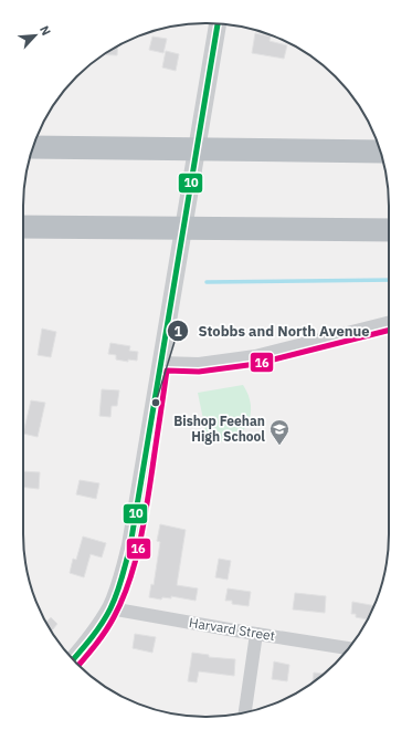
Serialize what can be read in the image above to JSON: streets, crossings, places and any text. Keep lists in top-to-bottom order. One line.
{"streets":{"street":["Harvard Street"]},"places":{"other":["Stobbs and North Avenue"],"school or university":["Bishop Feehan High School"]},"lines":["transit line 10","transit line 16"],"north":"top right"}
